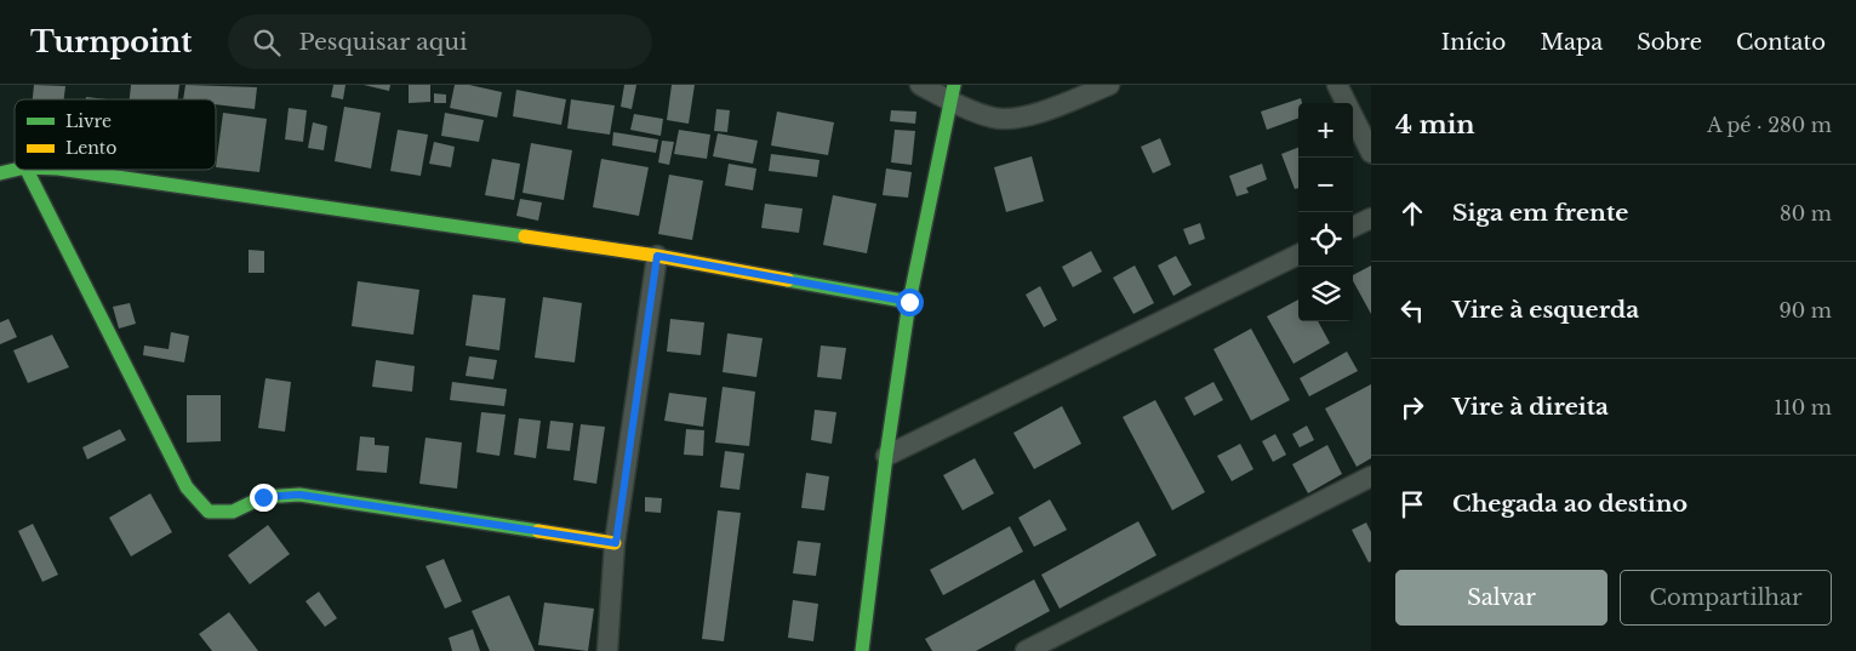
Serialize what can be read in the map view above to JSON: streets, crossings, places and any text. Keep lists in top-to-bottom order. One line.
{"legend":["Livre","Lento"],"page":{"header":"Turnpoint","search":"Pesquisar aqui","nav":["Início","Mapa","Sobre","Contato"],"heading":["4 min","A pé · 280 m"],"map_buttons":["+","−"],"list":[["Siga em frente","80 m"],["Vire à esquerda","90 m"],["Vire à direita","110 m"],"Chegada ao destino"],"buttons":["Salvar","Compartilhar"]}}
